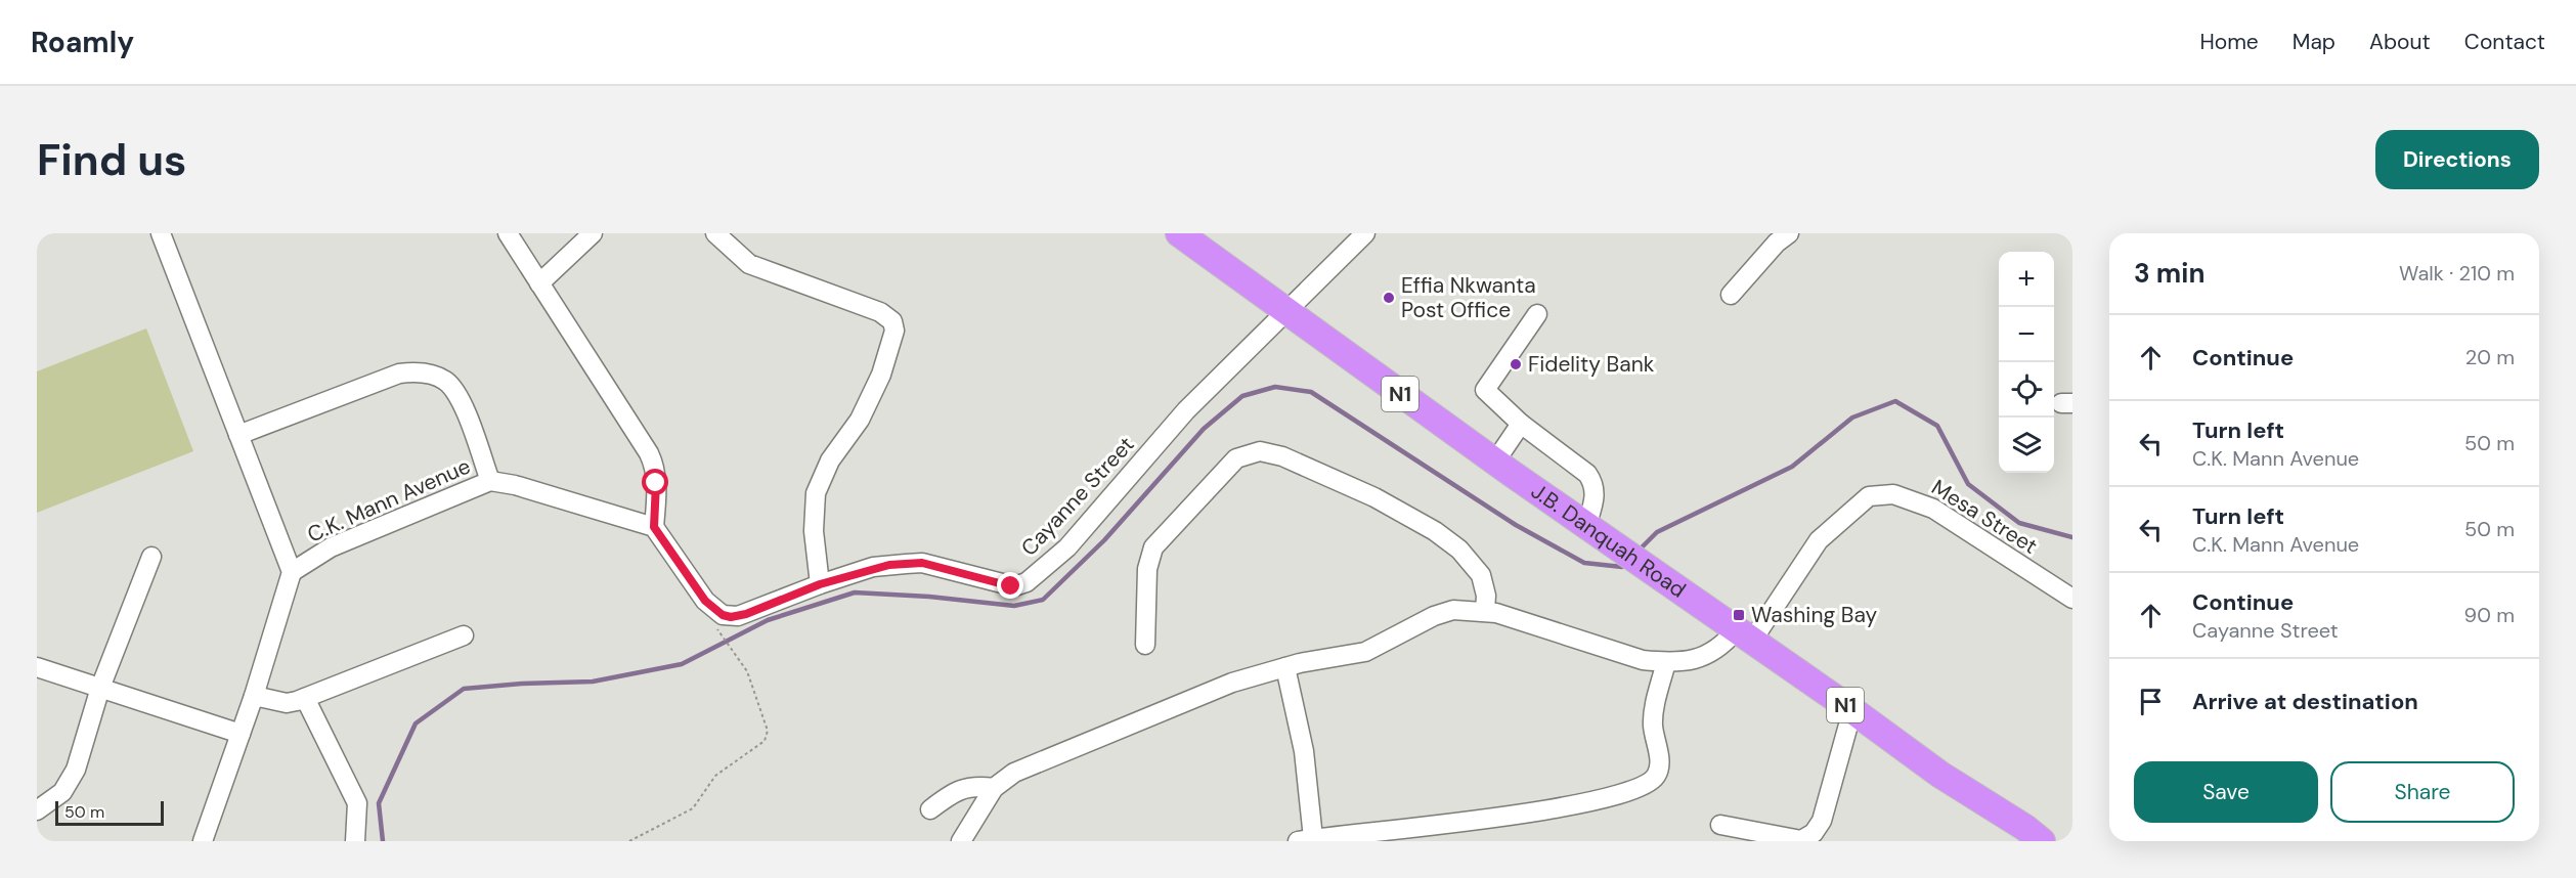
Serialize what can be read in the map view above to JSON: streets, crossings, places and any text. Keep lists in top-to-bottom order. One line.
{"streets":{"highway":["N1","J.B. Danquah Road"],"street":["Cayanne Street","C.K. Mann Avenue","Mesa Street"]},"crossings":[["Cayanne Street","J.B. Danquah Road"],["Mesa Street","J.B. Danquah Road"]],"places":{"other":["Effia Nkwanta Post Office","Fidelity Bank"],"transit":["Washing Bay"]},"scale_bar":"50 m","page":{"header":"Roamly","nav":["Home","Map","About","Contact"],"buttons":["Directions",["Save","Share"]],"title":"Find us","heading":["3 min","Walk · 210 m"],"map_buttons":["+","−"],"list":[["Continue","20 m"],["Turn left","C.K. Mann Avenue","50 m"],["Turn left","C.K. Mann Avenue","50 m"],["Continue","Cayanne Street","90 m"],"Arrive at destination"],"scale":"50 m"}}
